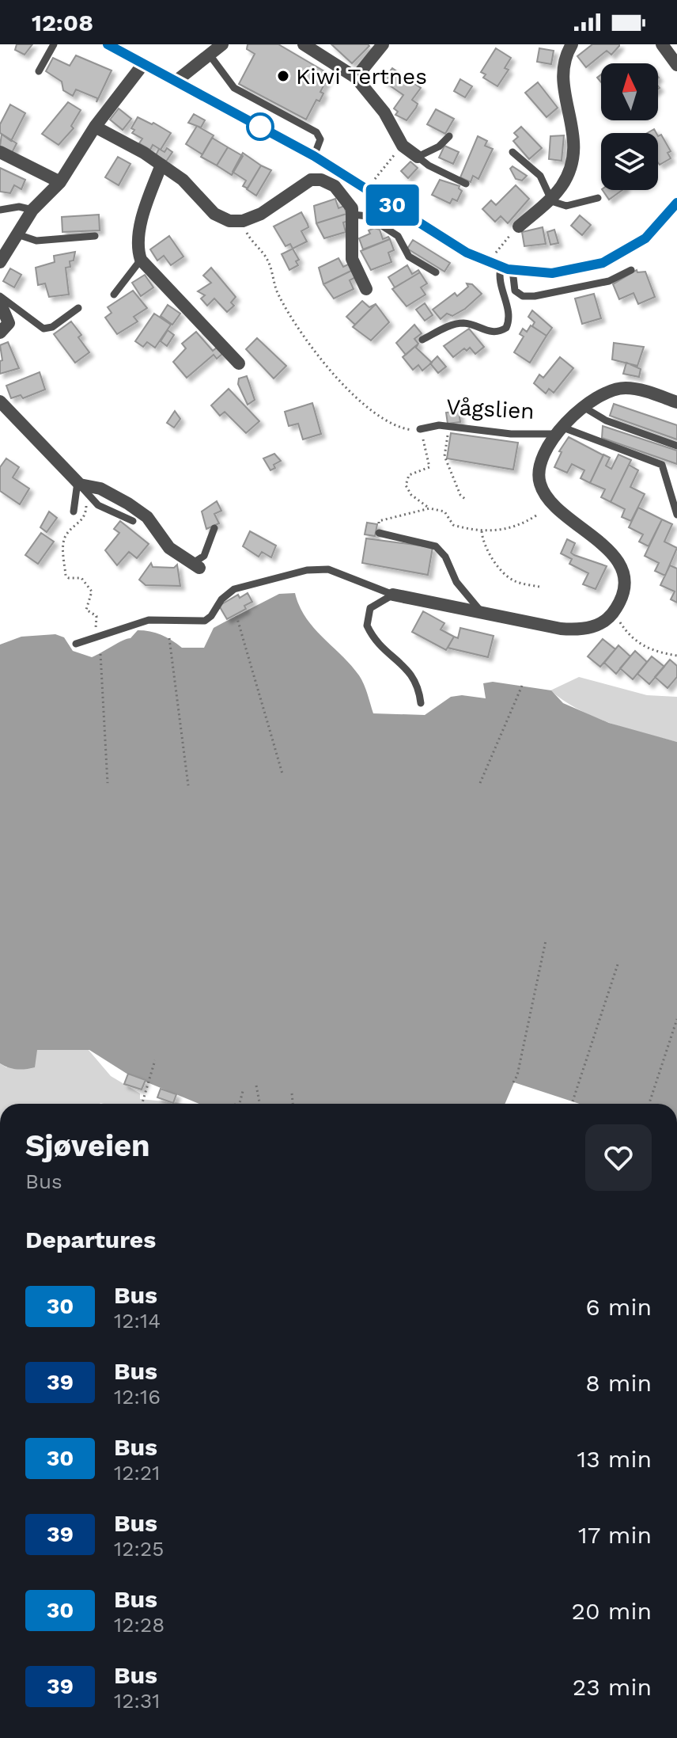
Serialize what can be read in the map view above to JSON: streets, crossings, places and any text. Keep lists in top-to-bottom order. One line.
{"streets":{"street":["Vågslien"]},"places":["Kiwi Tertnes"],"lines":["bus line 30"],"north":"top","page":{"status":"12:08","on_map":"30","heading":[["Sjøveien","Bus"],"Departures"],"list":[{"mark":"30","name":"Bus","note":"12:14","value":"6 min"},{"mark":"39","name":"Bus","note":"12:16","value":"8 min"},{"mark":"30","name":"Bus","note":"12:21","value":"13 min"},{"mark":"39","name":"Bus","note":"12:25","value":"17 min"},{"mark":"30","name":"Bus","note":"12:28","value":"20 min"},{"mark":"39","name":"Bus","note":"12:31","value":"23 min"}]}}
